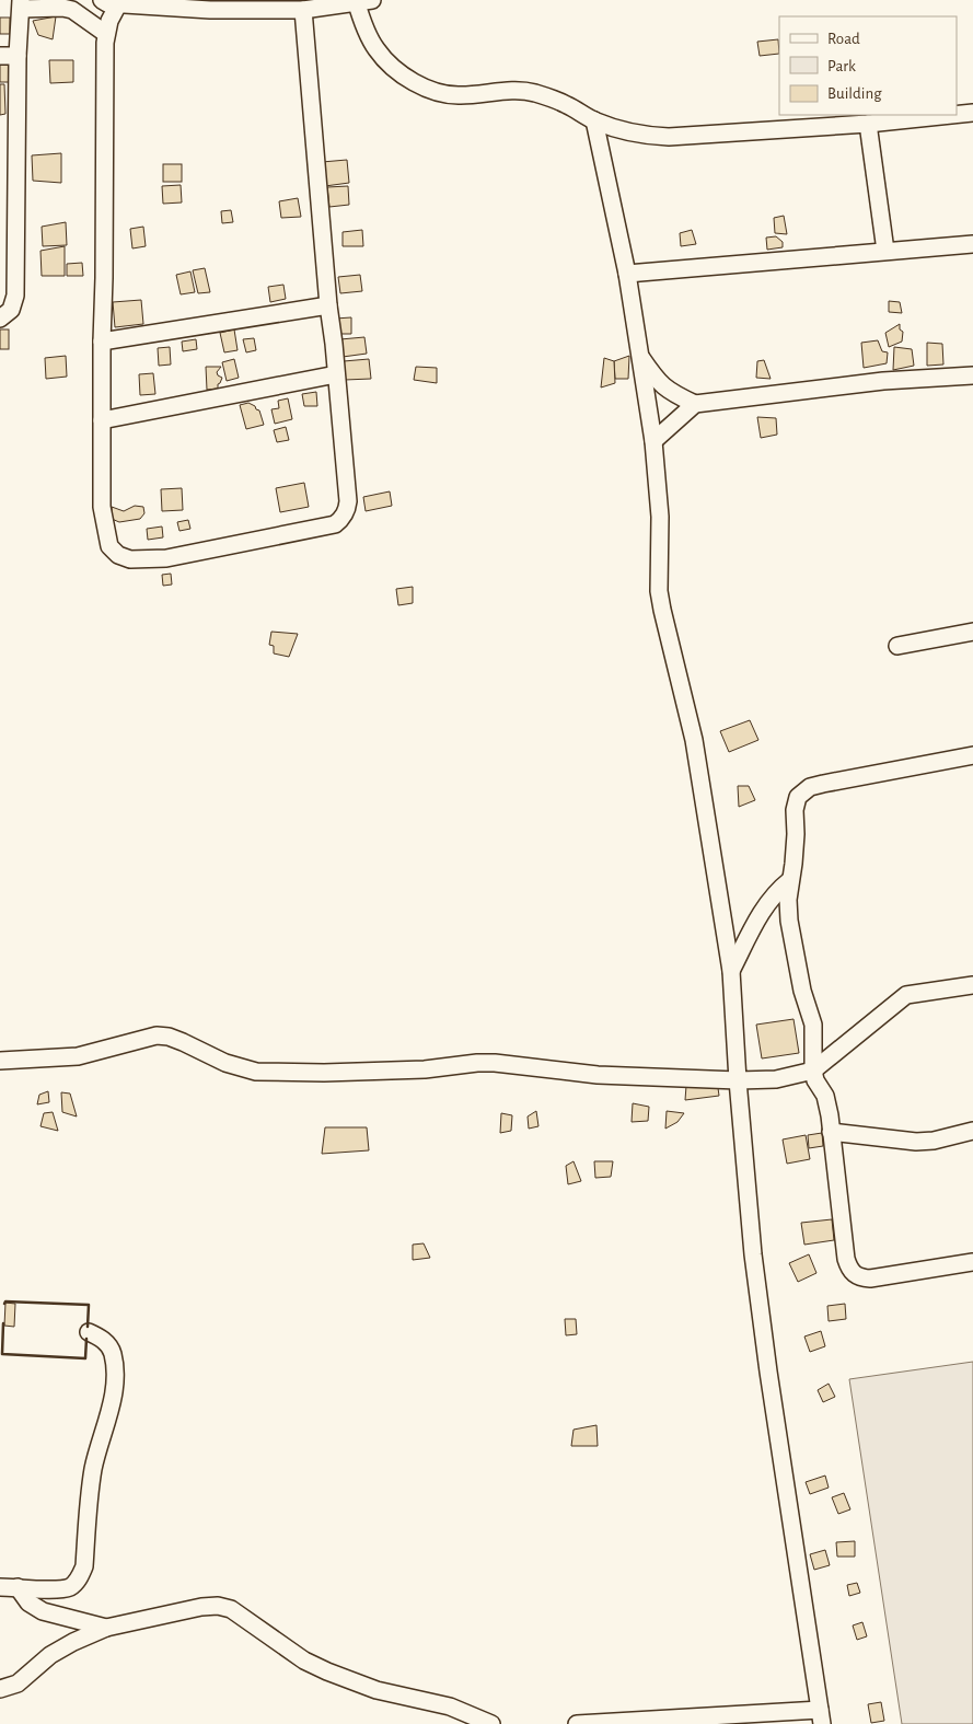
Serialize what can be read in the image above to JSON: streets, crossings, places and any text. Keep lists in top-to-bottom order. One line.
{"legend":["Road","Park","Building"]}
